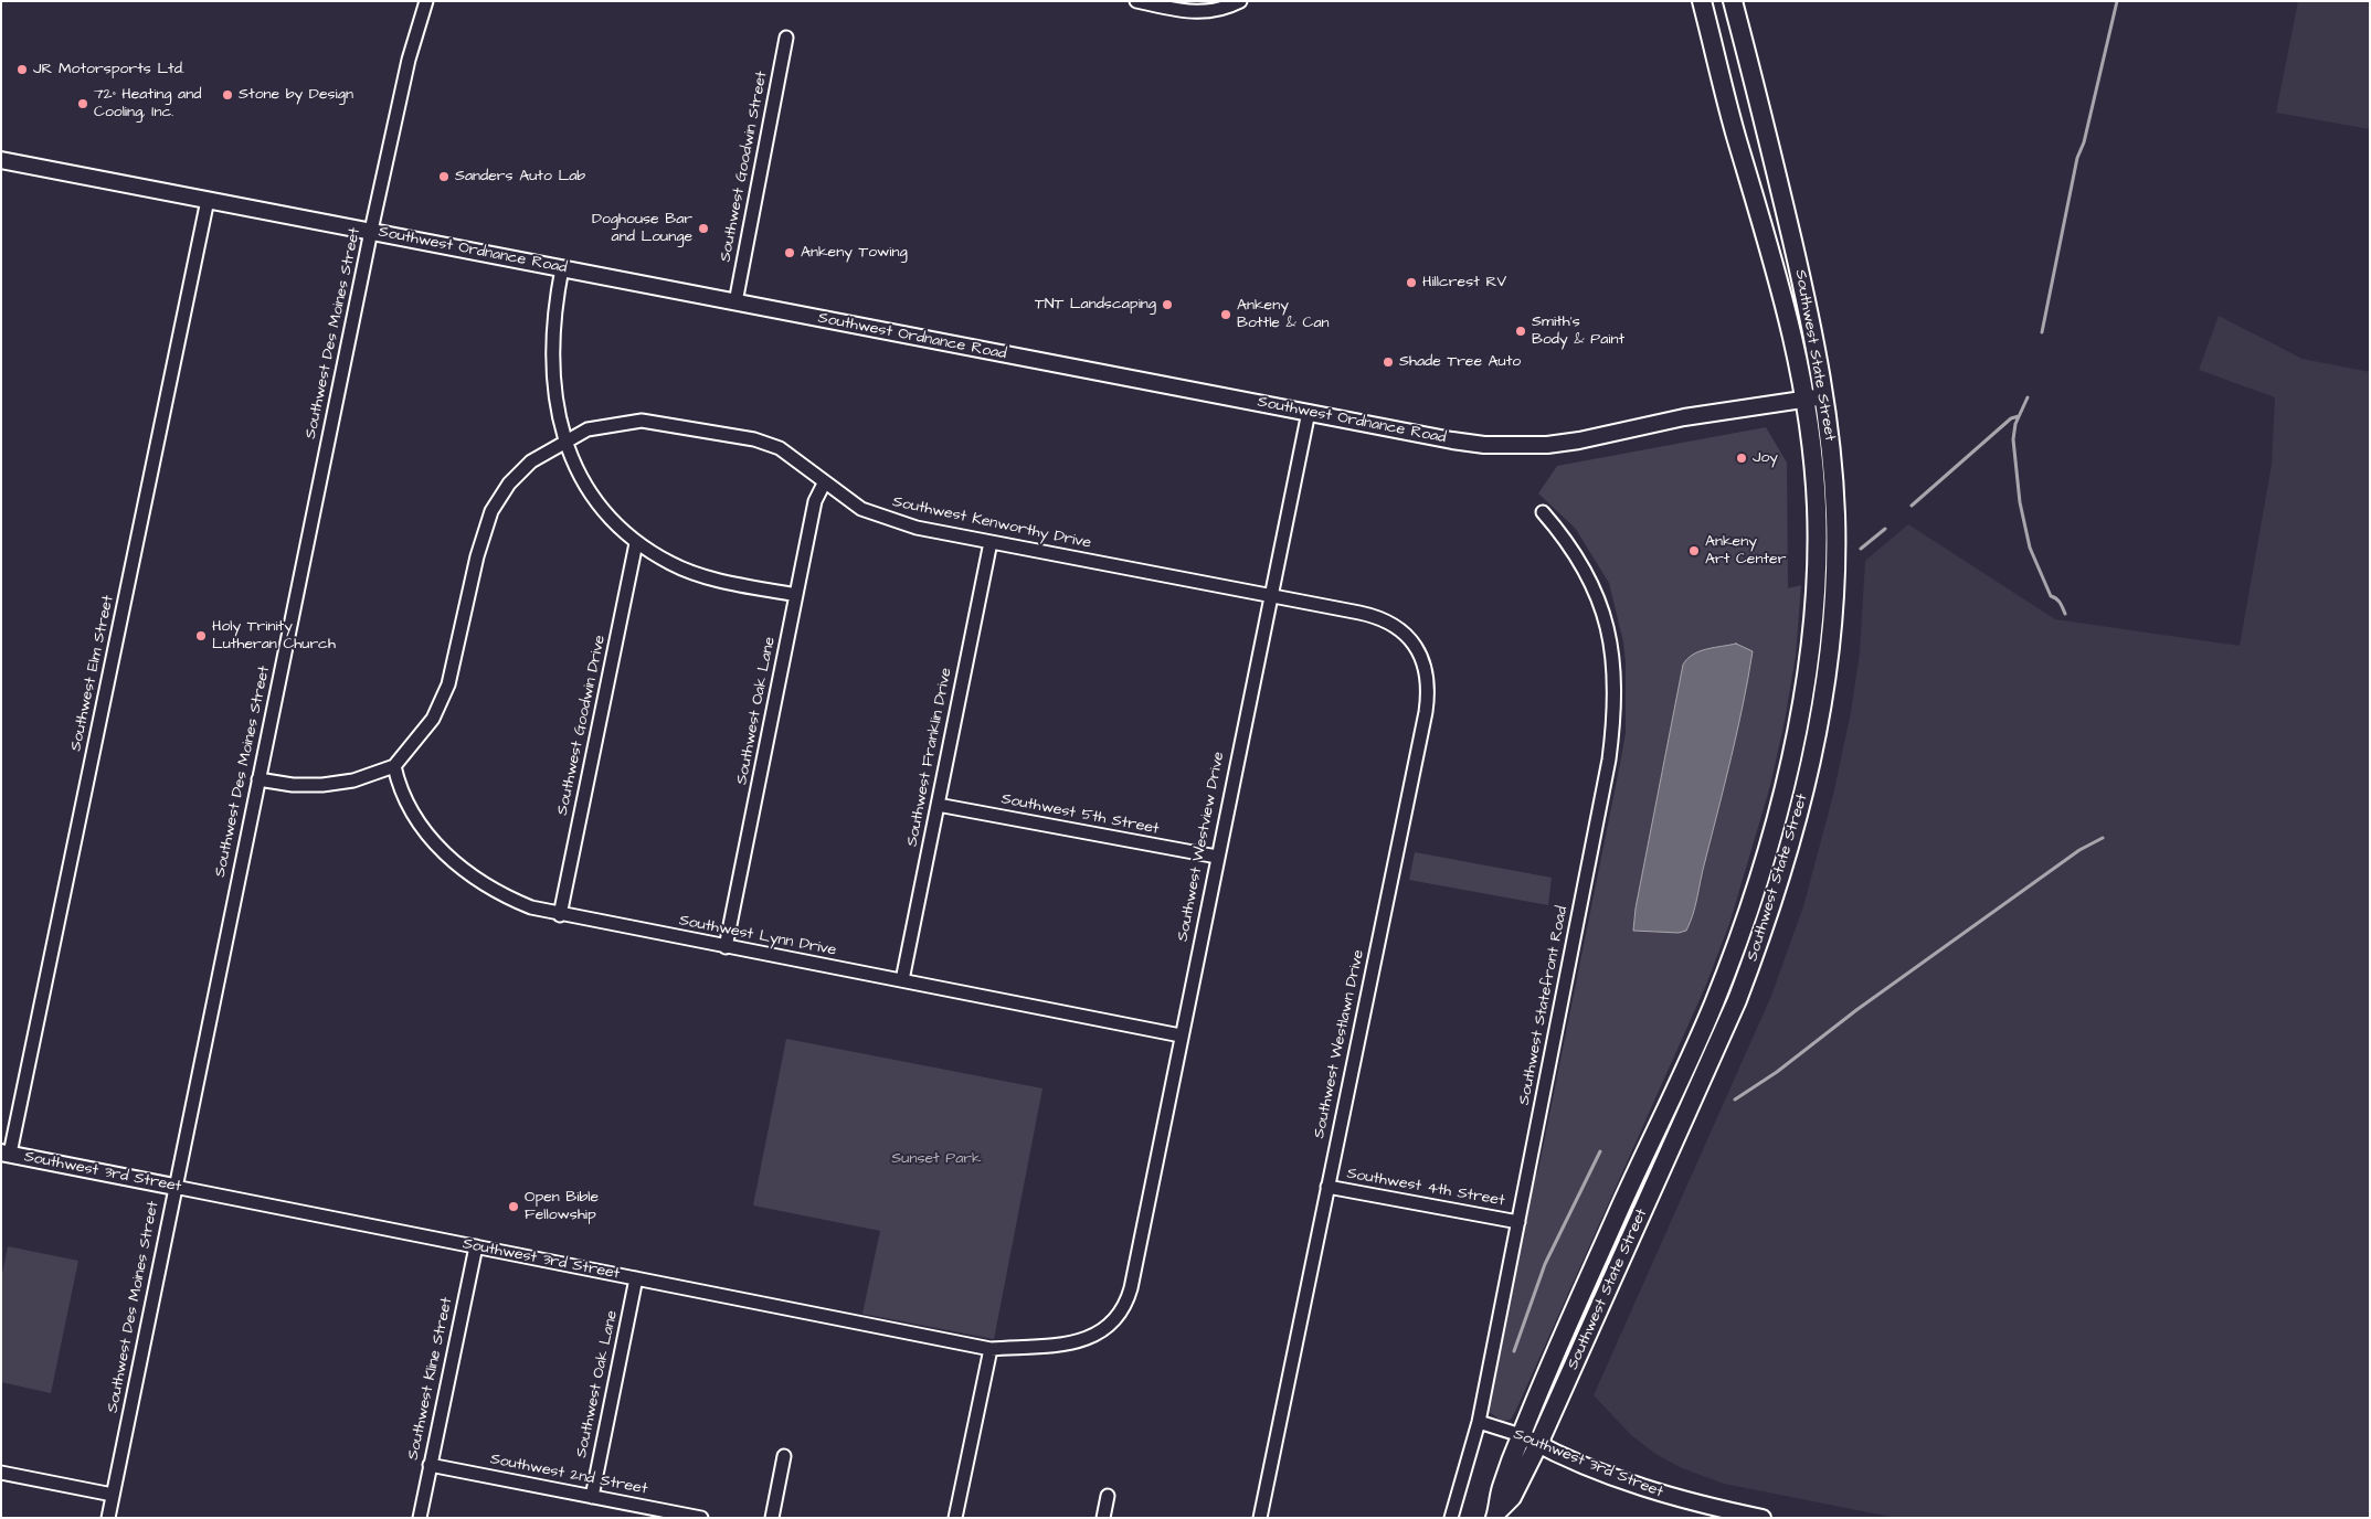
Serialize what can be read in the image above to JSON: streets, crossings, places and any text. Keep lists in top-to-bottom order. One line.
{"streets":{"main road":["Southwest State Street"],"street":["Southwest Goodwin Street","Southwest Ordnance Road","Southwest Des Moines Street","Southwest Kenworthy Drive","Southwest Elm Street","Southwest Oak Lane","Southwest Goodwin Drive","Southwest Franklin Drive","Southwest 5th Street","Southwest Westview Drive","Southwest Lynn Drive","Southwest Statefront Road","Southwest Westlawn Drive","Southwest 3rd Street","Southwest 4th Street","Southwest Kline Street","Southwest 2nd Street"]},"crossings":[["Southwest Goodwin Street","Southwest Ordnance Road"],["Southwest Ordnance Road","Southwest Des Moines Street"],["Southwest Ordnance Road","Southwest State Street"],["Southwest Ordnance Road","Southwest Elm Street"],["Southwest Ordnance Road","Southwest Westview Drive"],["Southwest Des Moines Street","Southwest 3rd Street"],["Southwest State Street","Southwest 3rd Street"],["Southwest Kenworthy Drive","Southwest Oak Lane"],["Southwest Kenworthy Drive","Southwest Franklin Drive"],["Southwest Kenworthy Drive","Southwest Westview Drive"],["Southwest Kenworthy Drive","Southwest Lynn Drive"],["Southwest Kenworthy Drive","Southwest Westlawn Drive"],["Southwest Elm Street","Southwest 3rd Street"],["Southwest Oak Lane","Southwest Lynn Drive"],["Southwest Oak Lane","Southwest 3rd Street"],["Southwest Oak Lane","Southwest 2nd Street"],["Southwest Goodwin Drive","Southwest Lynn Drive"],["Southwest Franklin Drive","Southwest 5th Street"],["Southwest Franklin Drive","Southwest Lynn Drive"],["Southwest 5th Street","Southwest Westview Drive"],["Southwest Westview Drive","Southwest Lynn Drive"],["Southwest Westview Drive","Southwest 3rd Street"],["Southwest Statefront Road","Southwest 3rd Street"],["Southwest Statefront Road","Southwest 4th Street"],["Southwest Westlawn Drive","Southwest 4th Street"],["Southwest 3rd Street","Southwest Kline Street"],["Southwest Kline Street","Southwest 2nd Street"]],"parks":["Sunset Park"],"places":["JR Motorsports Ltd.","Stone by Design","72° Heating and Cooling, Inc.","Sanders Auto Lab","Doghouse Bar and Lounge","Ankeny Towing","Hillcrest RV","TNT Landscaping","Ankeny Bottle & Can","Smith's Body & Paint","Shade Tree Auto","Joy","Ankeny Art Center","Holy Trinity Lutheran Church","Open Bible Fellowship"]}
